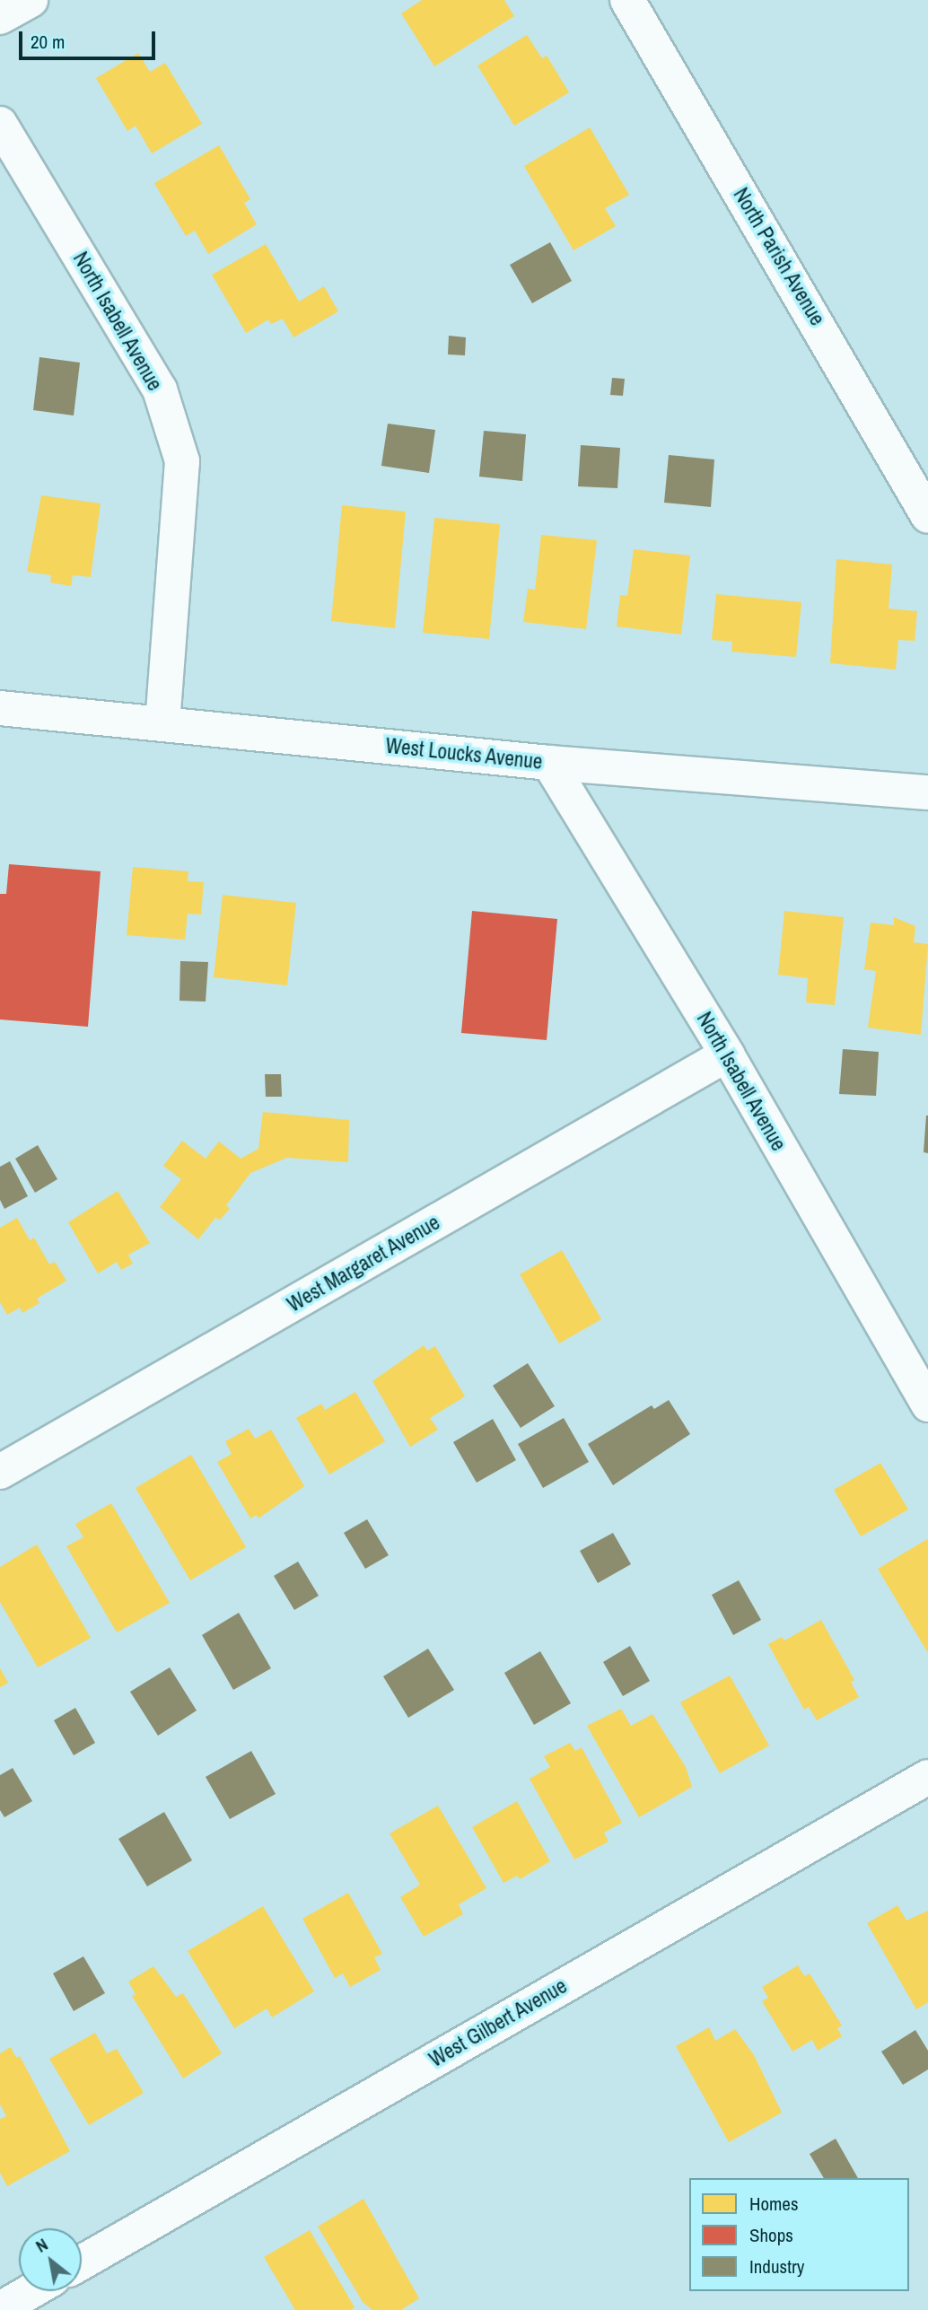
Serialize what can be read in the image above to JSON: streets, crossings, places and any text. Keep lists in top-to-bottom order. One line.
{"streets":{"street":["North Parish Avenue","North Isabell Avenue","West Loucks Avenue","West Margaret Avenue","West Gilbert Avenue"]},"crossings":[["North Isabell Avenue","West Loucks Avenue"],["North Isabell Avenue","West Margaret Avenue"]],"legend":["Homes","Shops","Industry"],"scale_bar":"20 m","north":"top left"}
